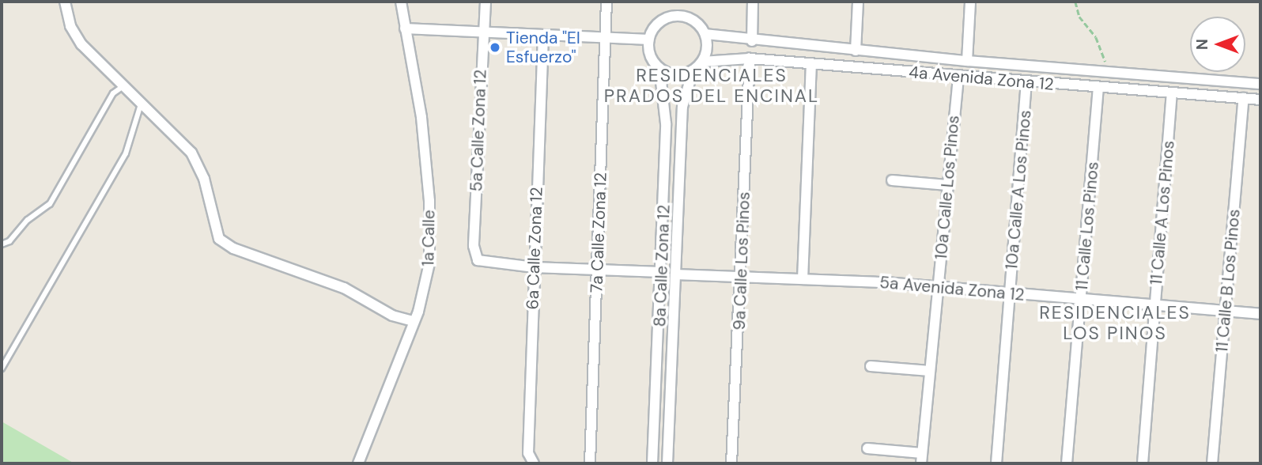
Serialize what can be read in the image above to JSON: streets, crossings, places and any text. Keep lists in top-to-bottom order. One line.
{"streets":{"street":["4a Avenida Zona 12","5a Calle Zona 12","10a Calle Los Pinos","10a Calle A Los Pinos","11 Calle A Los Pinos","11 Calle Los Pinos","7a Calle Zona 12","1a Calle","6a Calle Zona 12","9a Calle Los Pinos","8a Calle Zona 12","11 Calle B Los Pinos","5a Avenida Zona 12"]},"crossings":[["4a Avenida Zona 12","10a Calle Los Pinos"],["4a Avenida Zona 12","10a Calle A Los Pinos"],["4a Avenida Zona 12","11 Calle A Los Pinos"],["4a Avenida Zona 12","11 Calle Los Pinos"],["4a Avenida Zona 12","9a Calle Los Pinos"],["4a Avenida Zona 12","8a Calle Zona 12"],["4a Avenida Zona 12","11 Calle B Los Pinos"],["5a Calle Zona 12","6a Calle Zona 12"],["10a Calle Los Pinos","5a Avenida Zona 12"],["10a Calle A Los Pinos","5a Avenida Zona 12"],["11 Calle A Los Pinos","5a Avenida Zona 12"],["11 Calle Los Pinos","5a Avenida Zona 12"],["9a Calle Los Pinos","5a Avenida Zona 12"],["8a Calle Zona 12","5a Avenida Zona 12"],["11 Calle B Los Pinos","5a Avenida Zona 12"]],"districts":["RESIDENCIALES PRADOS DEL ENCINAL","RESIDENCIALES LOS PINOS"],"places":["Tienda \"El Esfuerzo\""],"north":"left"}
